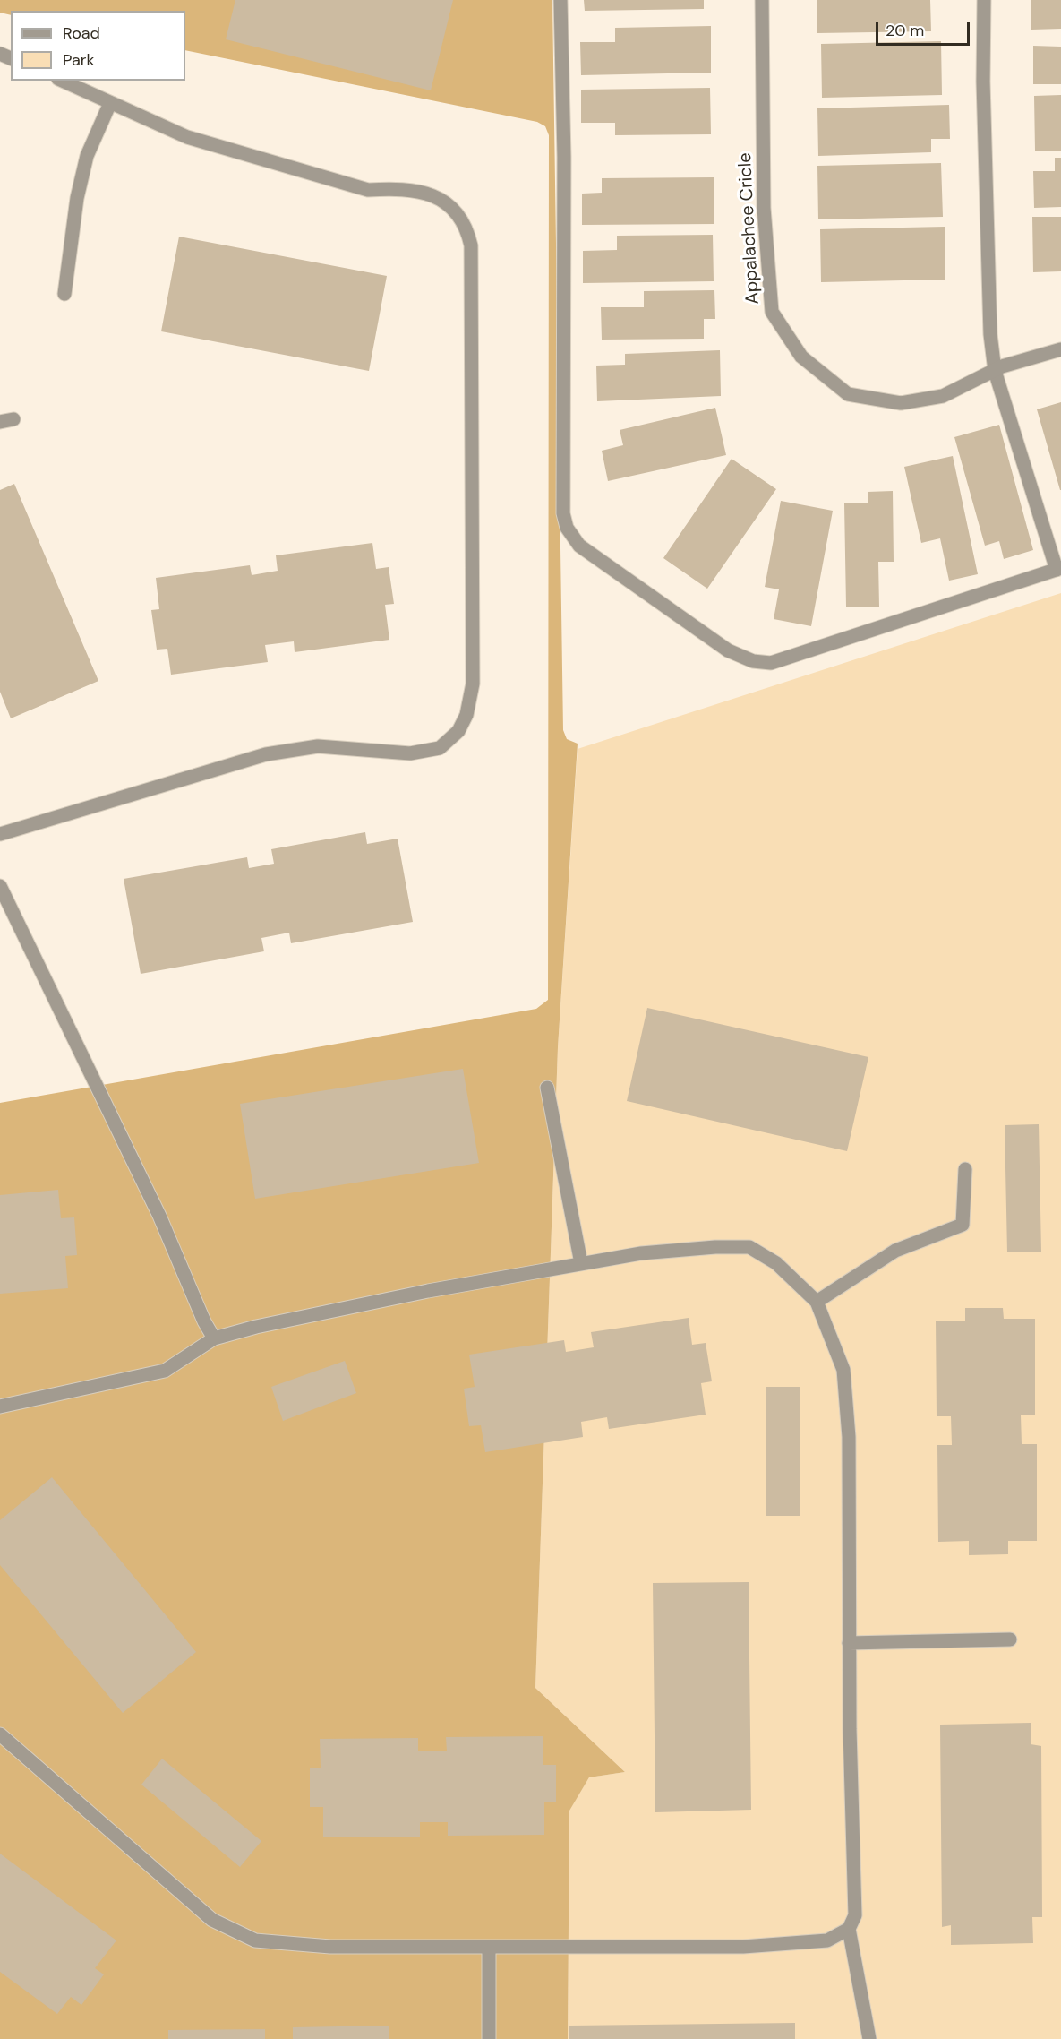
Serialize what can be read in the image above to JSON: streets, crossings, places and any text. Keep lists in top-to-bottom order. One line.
{"streets":{"street":["Appalachee Cricle"]},"legend":["Road","Park"],"scale_bar":"20 m"}
